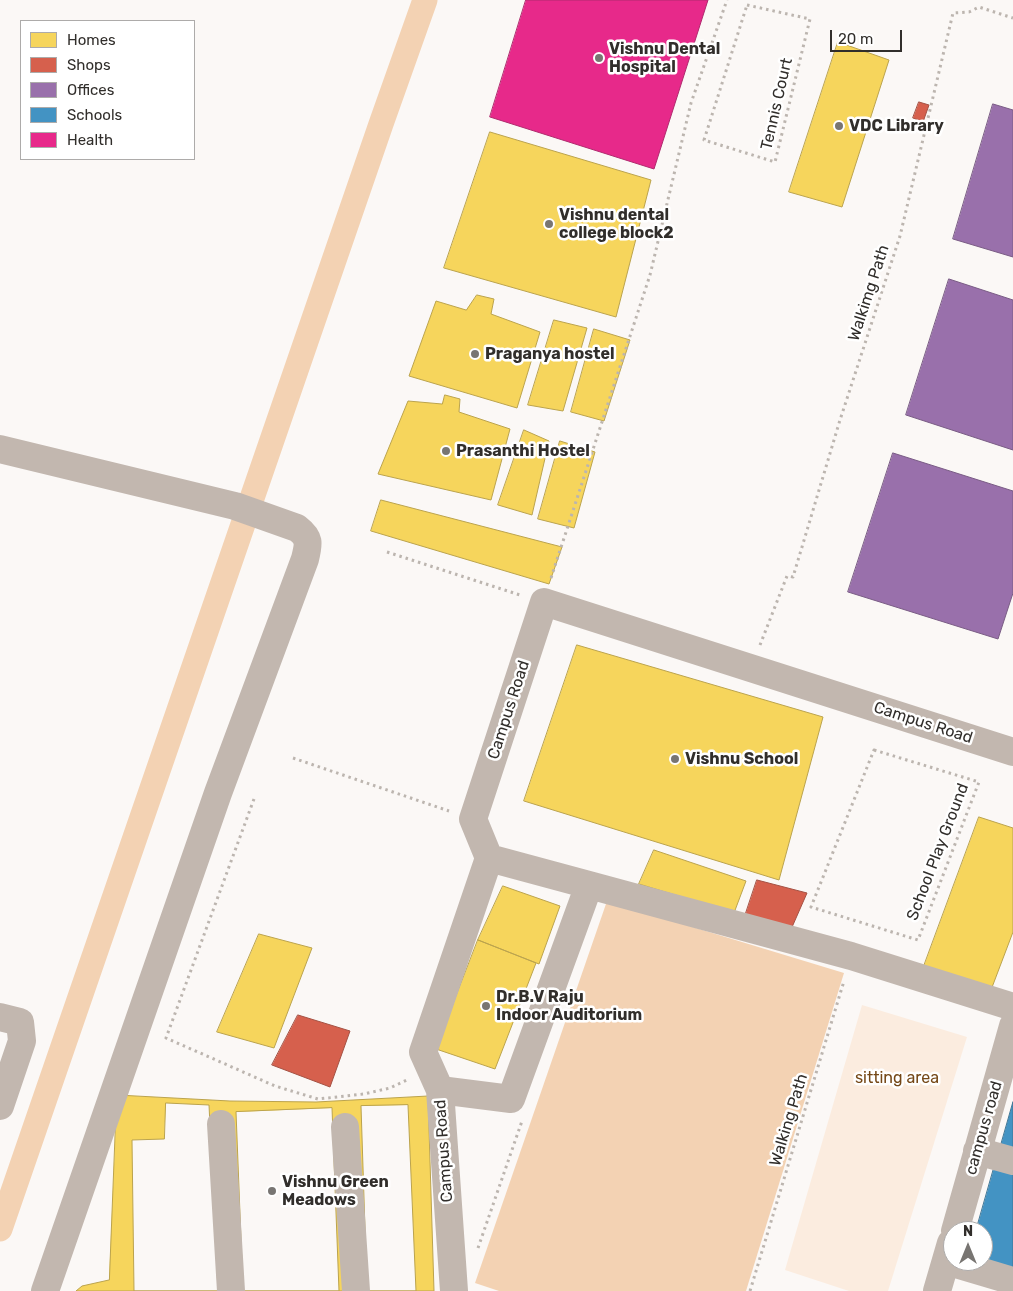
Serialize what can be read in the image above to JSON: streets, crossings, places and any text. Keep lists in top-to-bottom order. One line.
{"streets":{"street":["Campus Road","campus road"],"path":["Tennis Court","Walkimg Path","School Play Ground","Walking Path"]},"parks":["sitting area"],"places":["Vishnu Dental Hospital","VDC Library","Vishnu dental college block2","Praganya hostel","Prasanthi Hostel","Vishnu School","Dr.B.V Raju Indoor Auditorium","Vishnu Green Meadows"],"legend":["Homes","Shops","Offices","Schools","Health"],"scale_bar":"20 m","north":"top"}
